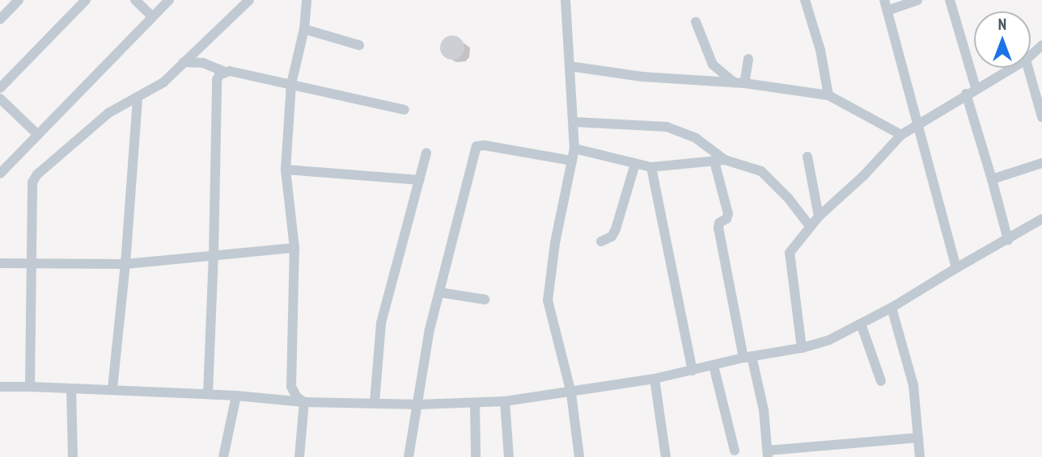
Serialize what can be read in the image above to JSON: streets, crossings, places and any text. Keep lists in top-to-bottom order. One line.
{"north":"top"}
